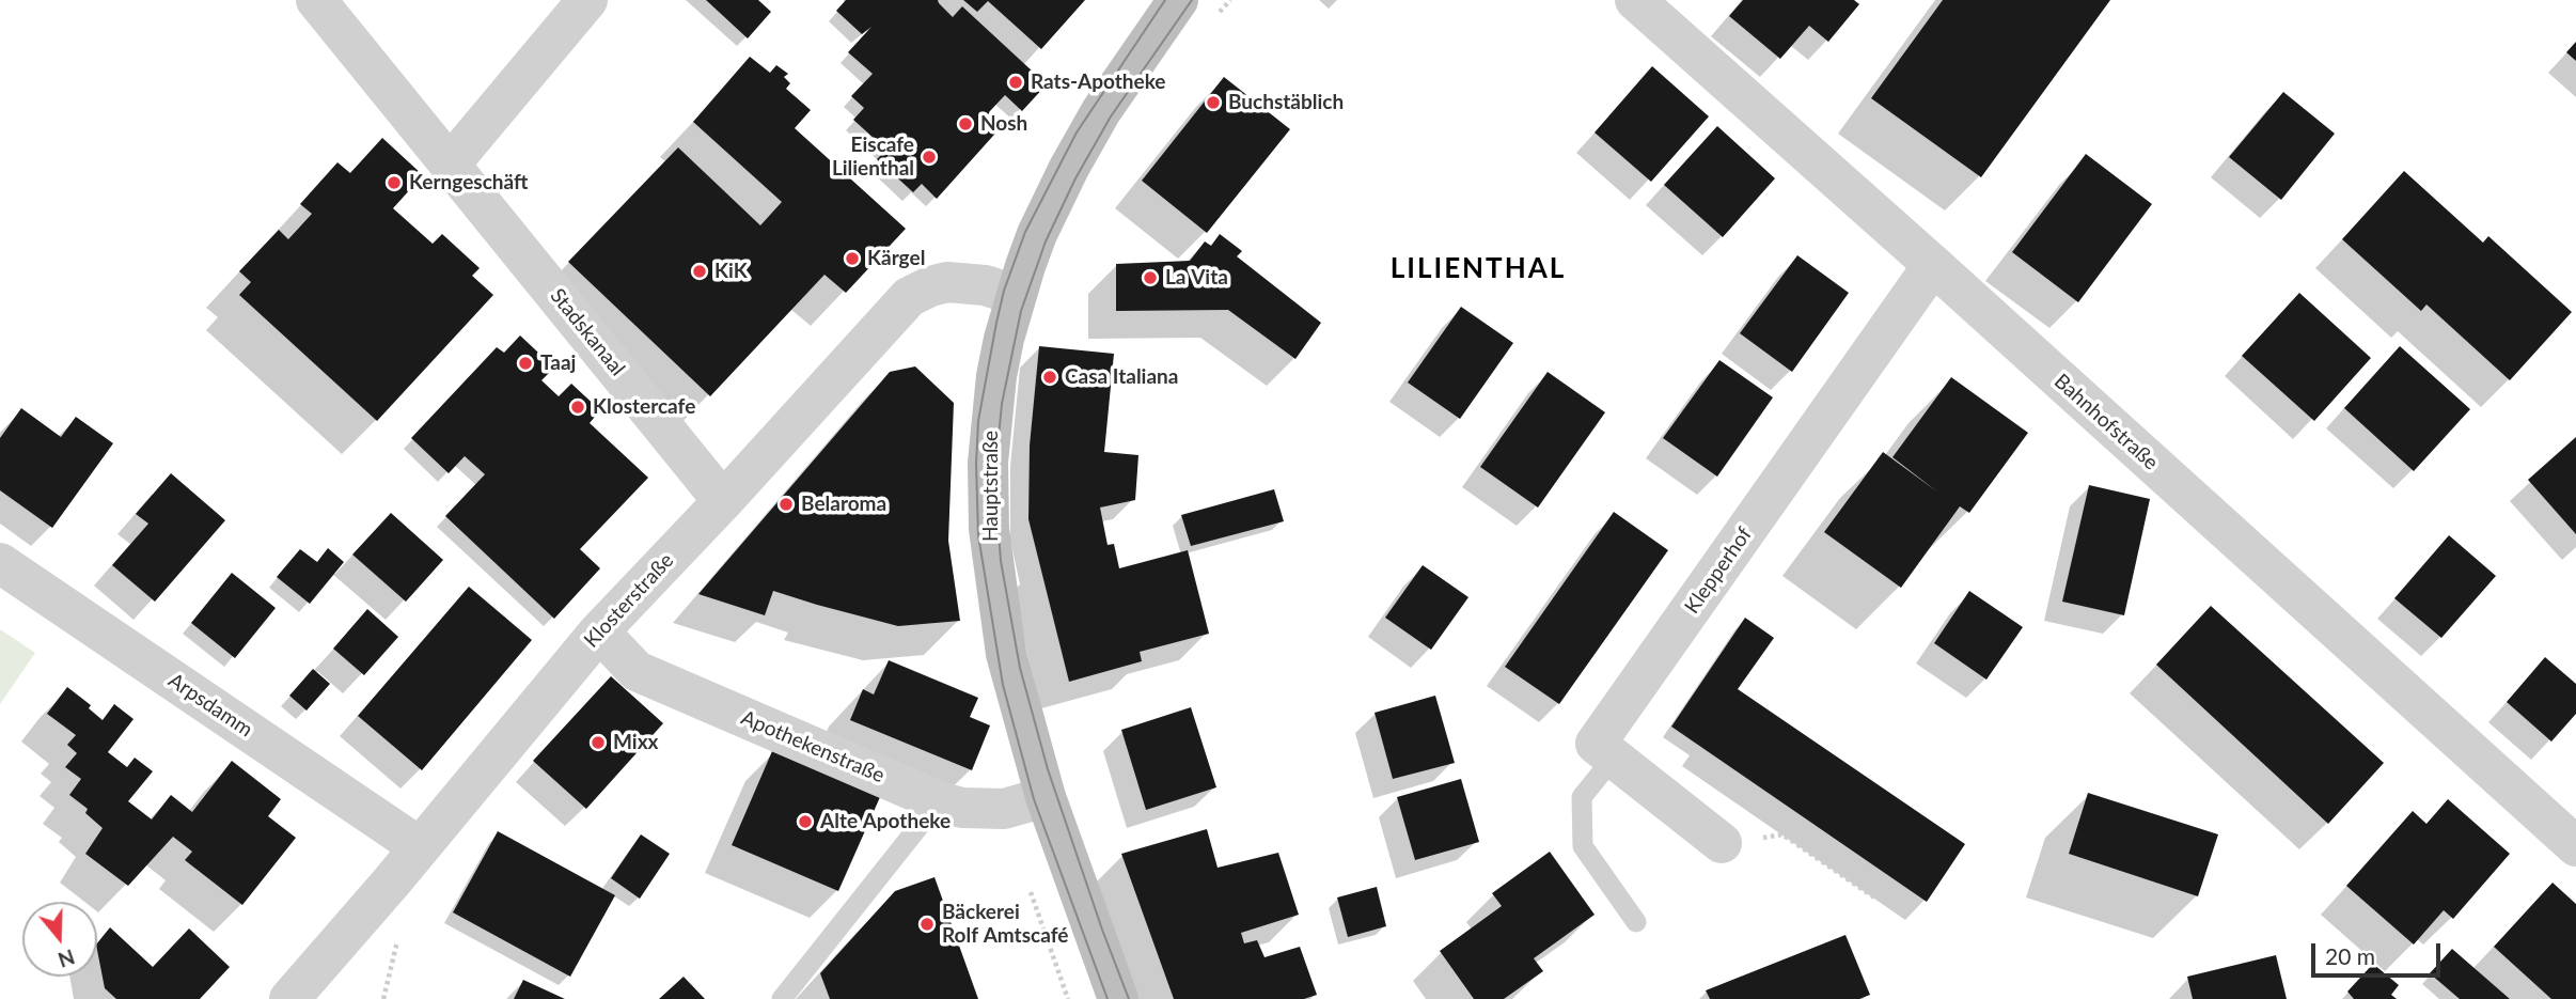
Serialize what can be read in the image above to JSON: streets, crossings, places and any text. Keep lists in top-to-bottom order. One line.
{"streets":{"street":["Stadskanaal","Bahnhofstraße","Hauptstraße","Klepperhof","Klosterstraße","Arpsdamm","Apothekenstraße"]},"crossings":[["Stadskanaal","Klosterstraße"],["Bahnhofstraße","Klepperhof"],["Hauptstraße","Klosterstraße"],["Hauptstraße","Apothekenstraße"],["Klosterstraße","Arpsdamm"],["Klosterstraße","Apothekenstraße"]],"districts":["LILIENTHAL"],"places":["Rats-Apotheke","Buchstäblich","Nosh","Eiscafe Lilienthal","Kerngeschäft","Kärgel","KiK","La Vita","Taaj","Casa Italiana","Klostercafe","Belaroma","Mixx","Alte Apotheke","Bäckerei Rolf Amtscafé"],"scale_bar":"20 m","north":"bottom"}
